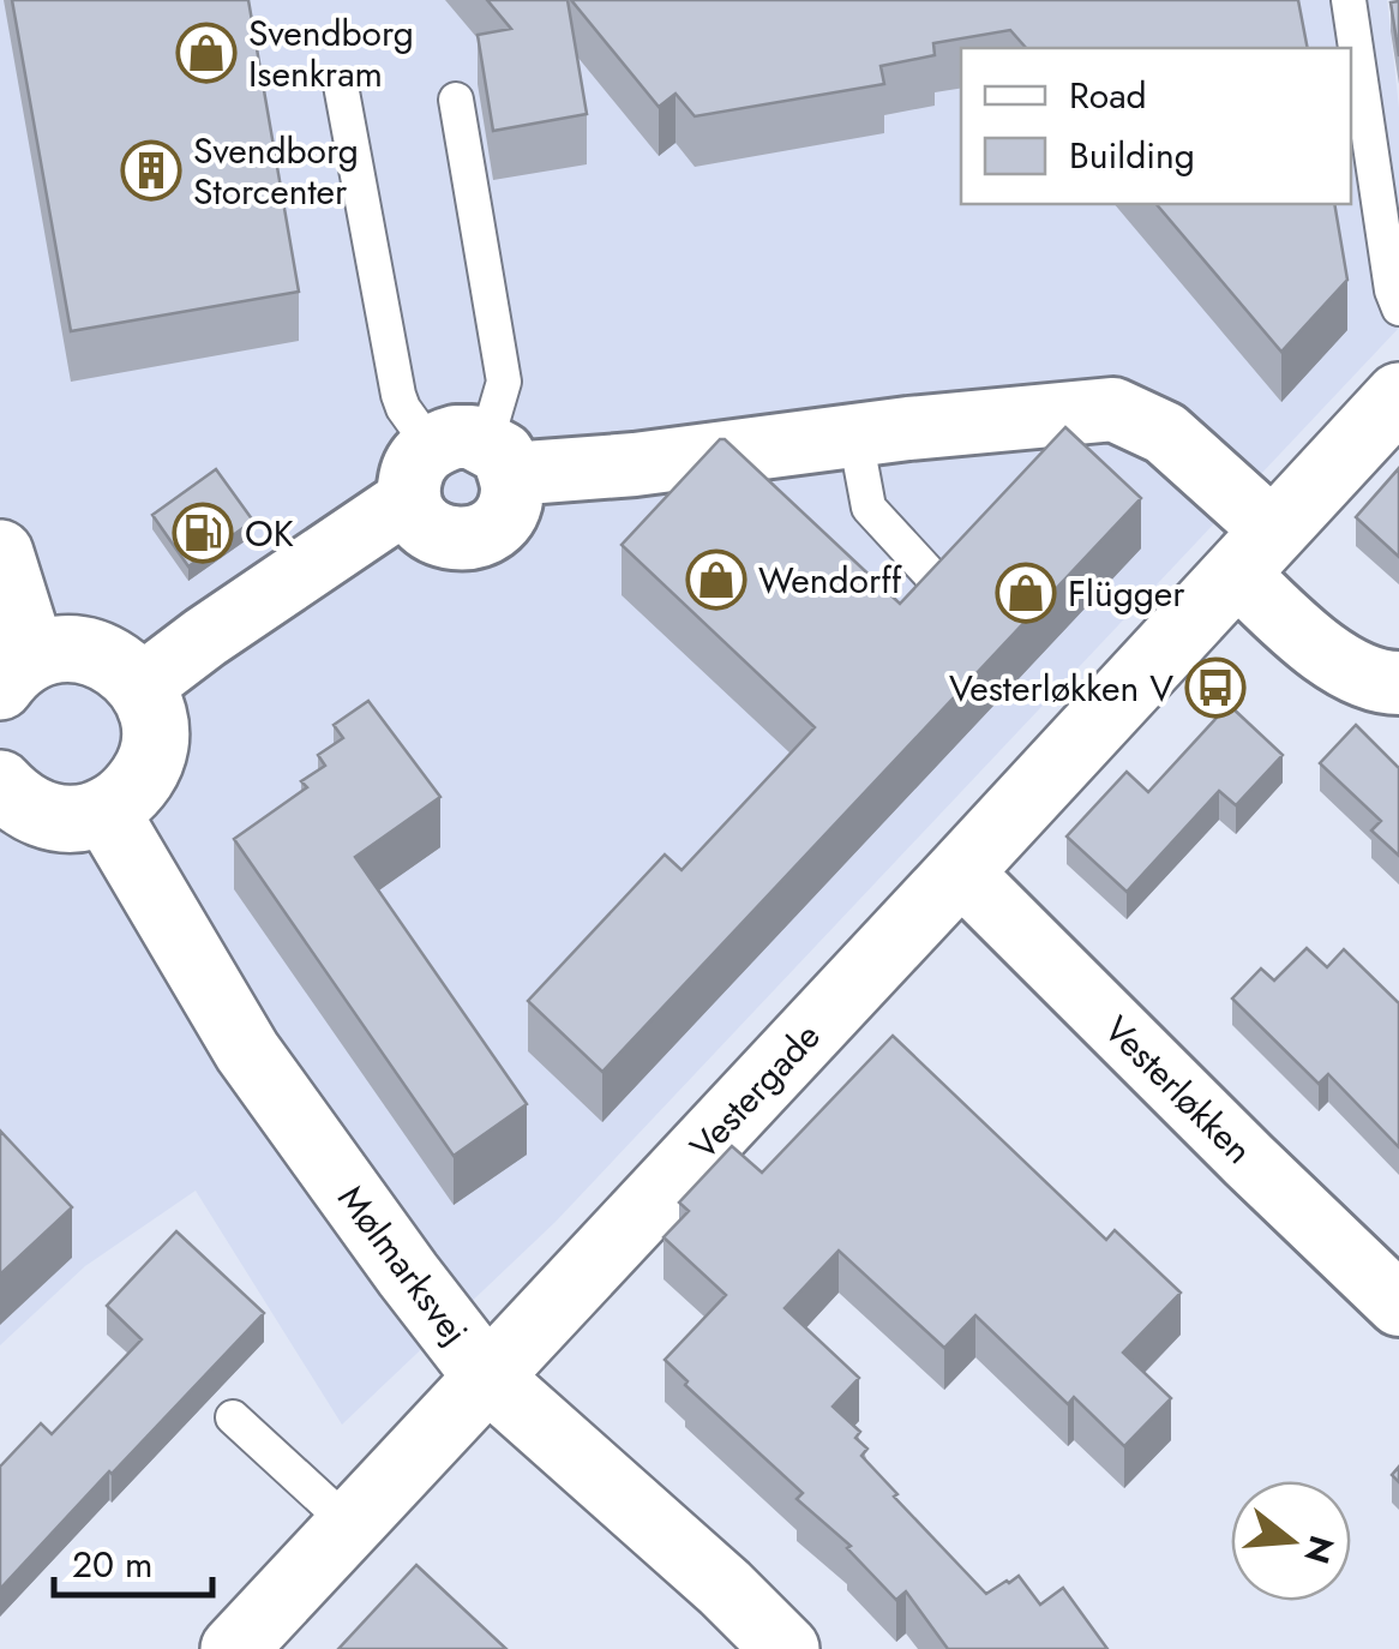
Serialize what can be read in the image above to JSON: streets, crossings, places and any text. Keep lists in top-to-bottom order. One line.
{"streets":{"street":["Vesterløkken","Vestergade","Mølmarksvej"]},"crossings":[["Vesterløkken","Vestergade"],["Vestergade","Mølmarksvej"]],"places":{"shop":["Svendborg Isenkram","Wendorff","Flügger"],"building":["Svendborg Storcenter"],"fuel station":["OK"],"bus stop":["Vesterløkken V"]},"legend":["Road","Building"],"scale_bar":"20 m","north":"right"}
